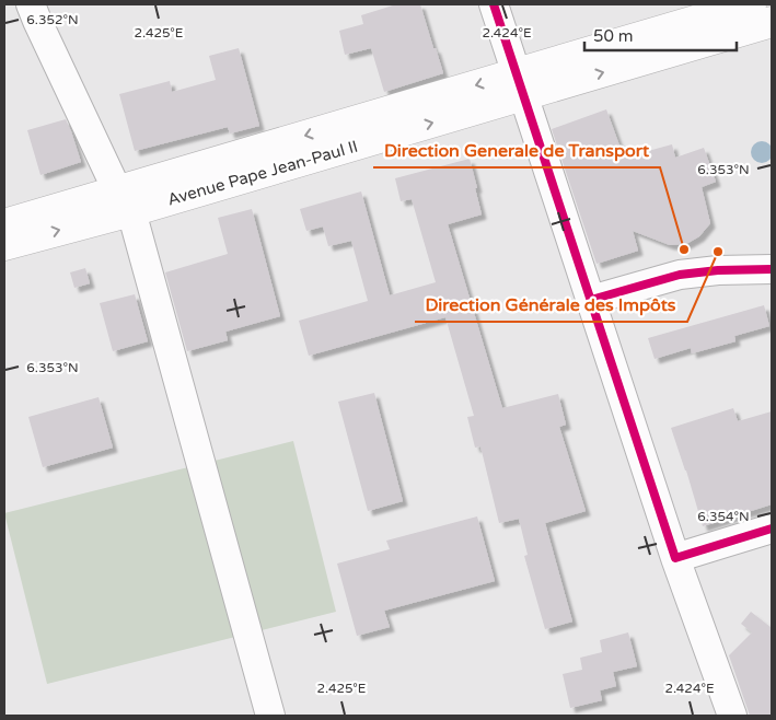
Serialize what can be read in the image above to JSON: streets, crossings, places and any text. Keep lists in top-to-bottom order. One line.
{"streets":{"main road":["Avenue Pape Jean-Paul II"]},"places":["Direction Generale de Transport","Direction Générale des Impôts"],"scale_bar":"50 m","coordinates":["6.352°N","2.425°E","2.424°E","6.353°N","6.354°N"]}
